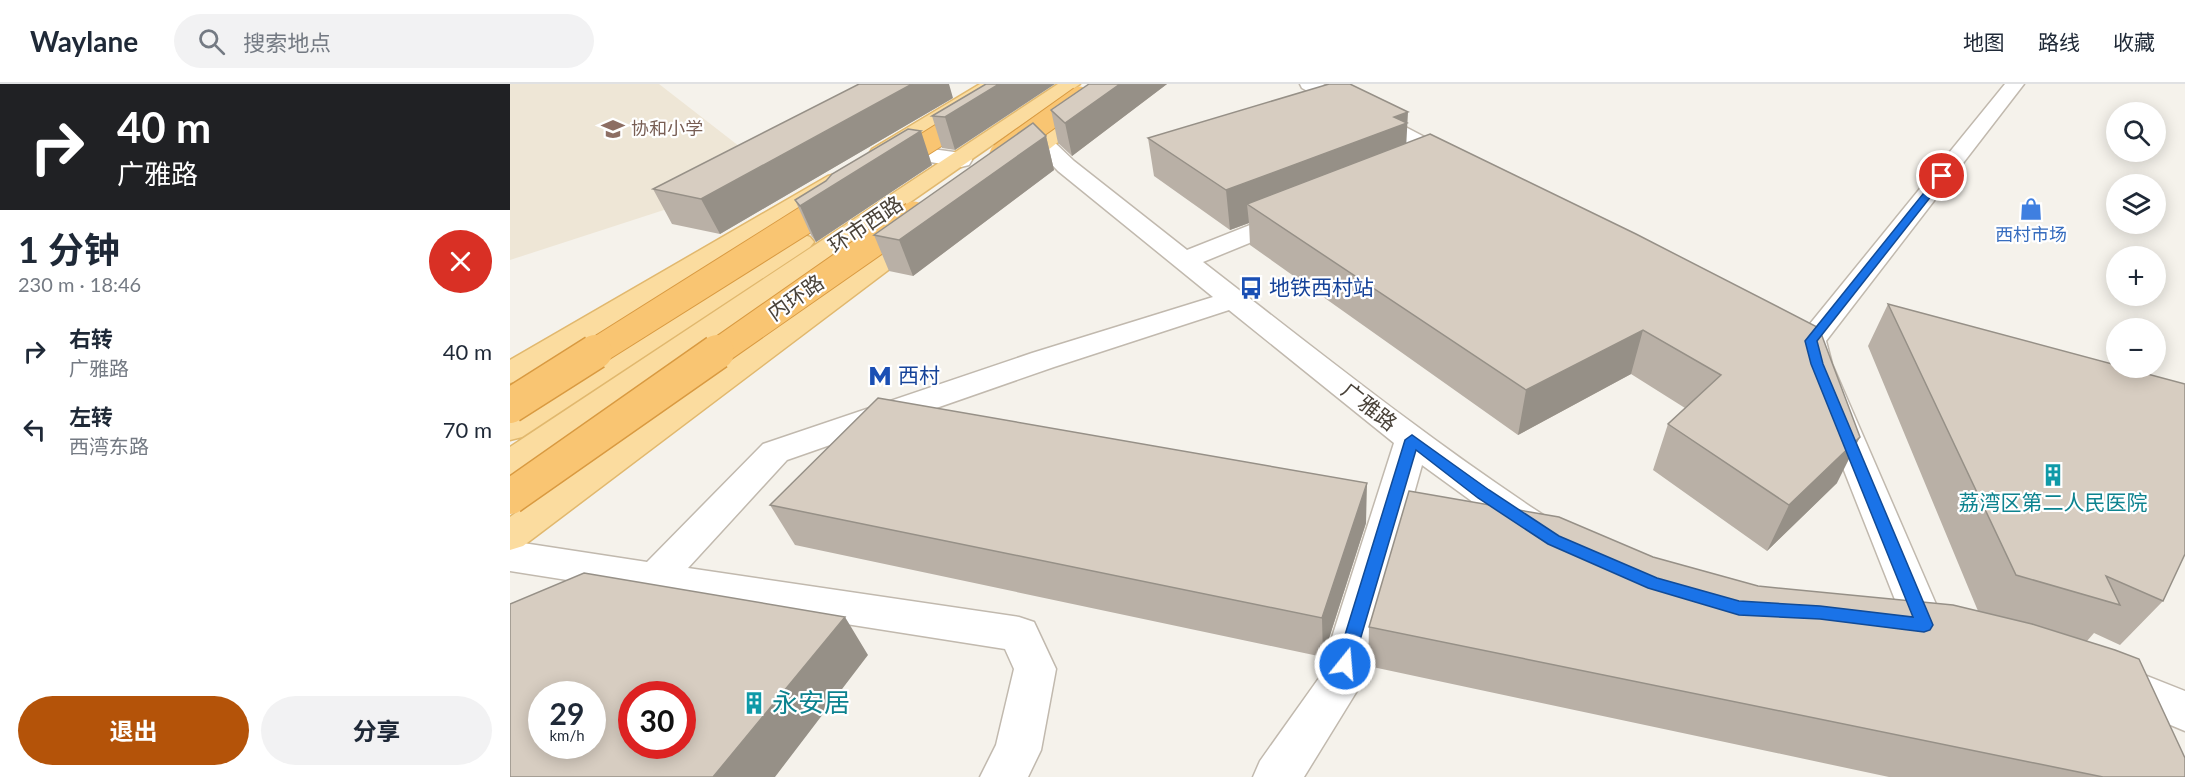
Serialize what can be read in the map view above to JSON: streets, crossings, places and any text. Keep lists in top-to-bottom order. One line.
{"streets":{"highway":["内环路"],"main road":["环市西路"],"street":["广雅路"]},"crossings":[["环市西路","内环路"]],"places":{"school or university":["协和小学"],"shop":["西村市场"],"bus stop":["地铁西村站"],"metro station":["西村"],"building":["荔湾区第二人民医院","永安居"]},"page":{"header":"Waylane","search":"搜索地点","nav":["地图","路线","收藏"],"turn":["40 m","广雅路"],"map_buttons":["+","−"],"heading":["1 分钟","230 m · 18:46"],"list":[{"name":"右转","note":"广雅路","value":"40 m"},{"name":"左转","note":"西湾东路","value":"70 m"}],"speed":"29 km/h","limit":"30","buttons":["退出","分享"]}}
